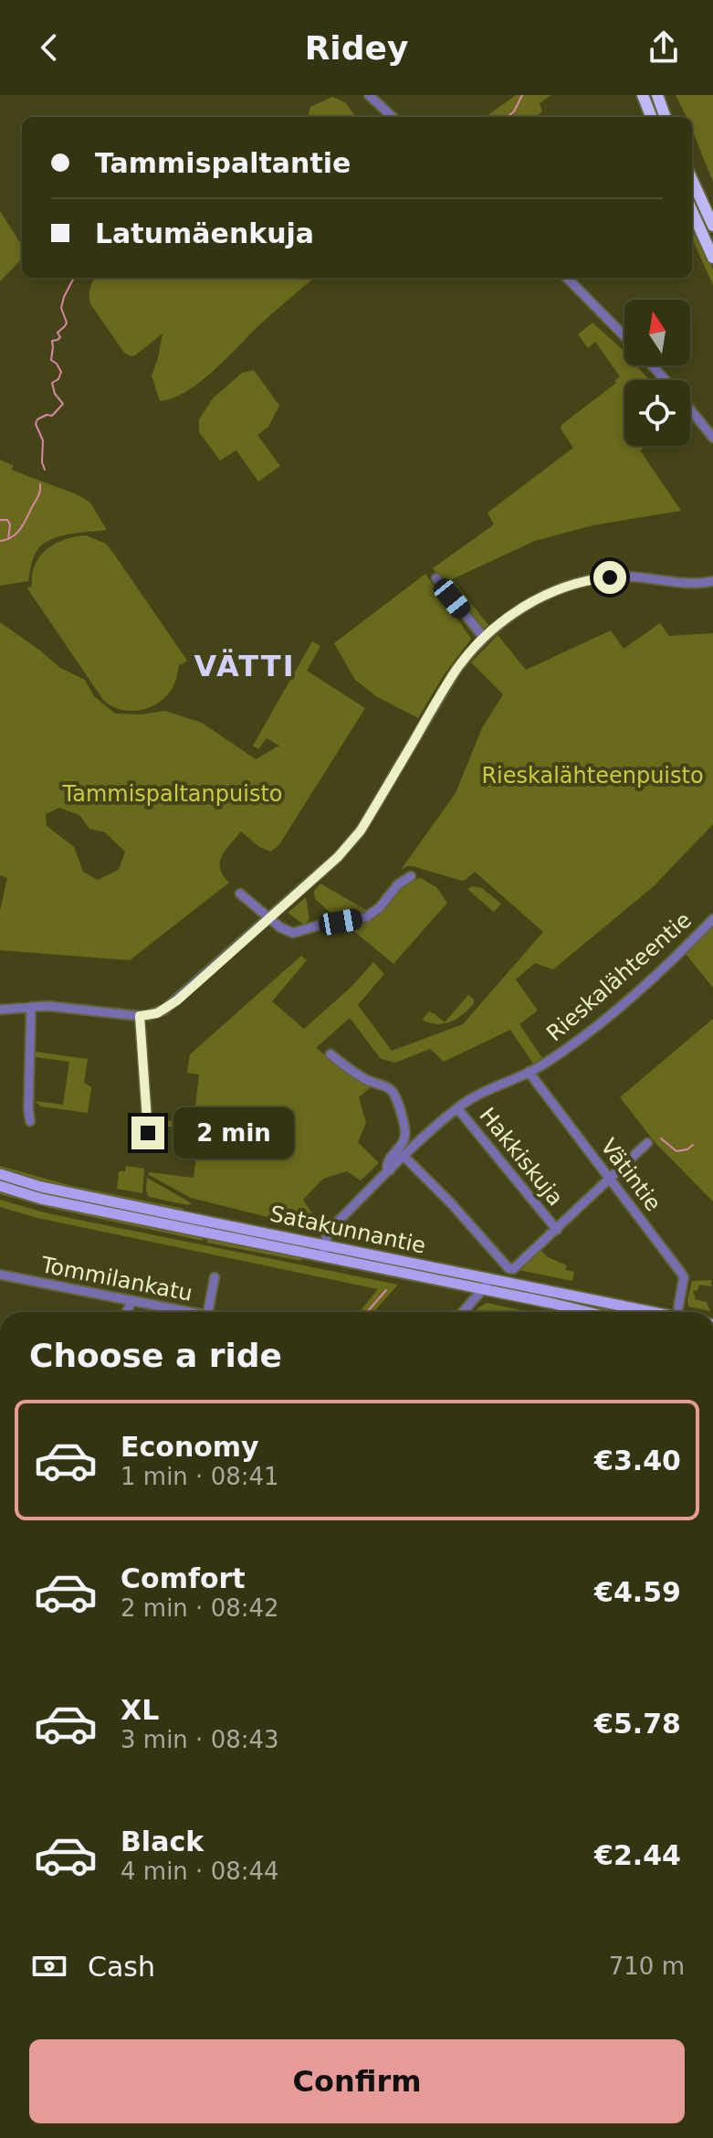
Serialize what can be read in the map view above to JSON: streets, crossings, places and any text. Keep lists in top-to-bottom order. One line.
{"streets":{"main road":["Satakunnantie"],"street":["Rieskalähteentie","Hakkiskuja","Vätintie","Tommilankatu"]},"crossings":[["Rieskalähteentie","Hakkiskuja"],["Rieskalähteentie","Vätintie"],["Rieskalähteentie","Satakunnantie"]],"districts":["VÄTTI"],"parks":["Rieskalähteenpuisto","Tammispaltanpuisto"],"north":"top","page":{"header":"Ridey","banner":["Tammispaltantie","Latumäenkuja"],"bubble":"2 min","heading":"Choose a ride","list":[{"name":"Economy","note":"1 min · 08:41","value":"€3.40"},{"name":"Comfort","note":"2 min · 08:42","value":"€4.59"},{"name":"XL","note":"3 min · 08:43","value":"€5.78"},{"name":"Black","note":"4 min · 08:44","value":"€2.44"}],"pay":["Cash","710 m"],"buttons":"Confirm"}}
